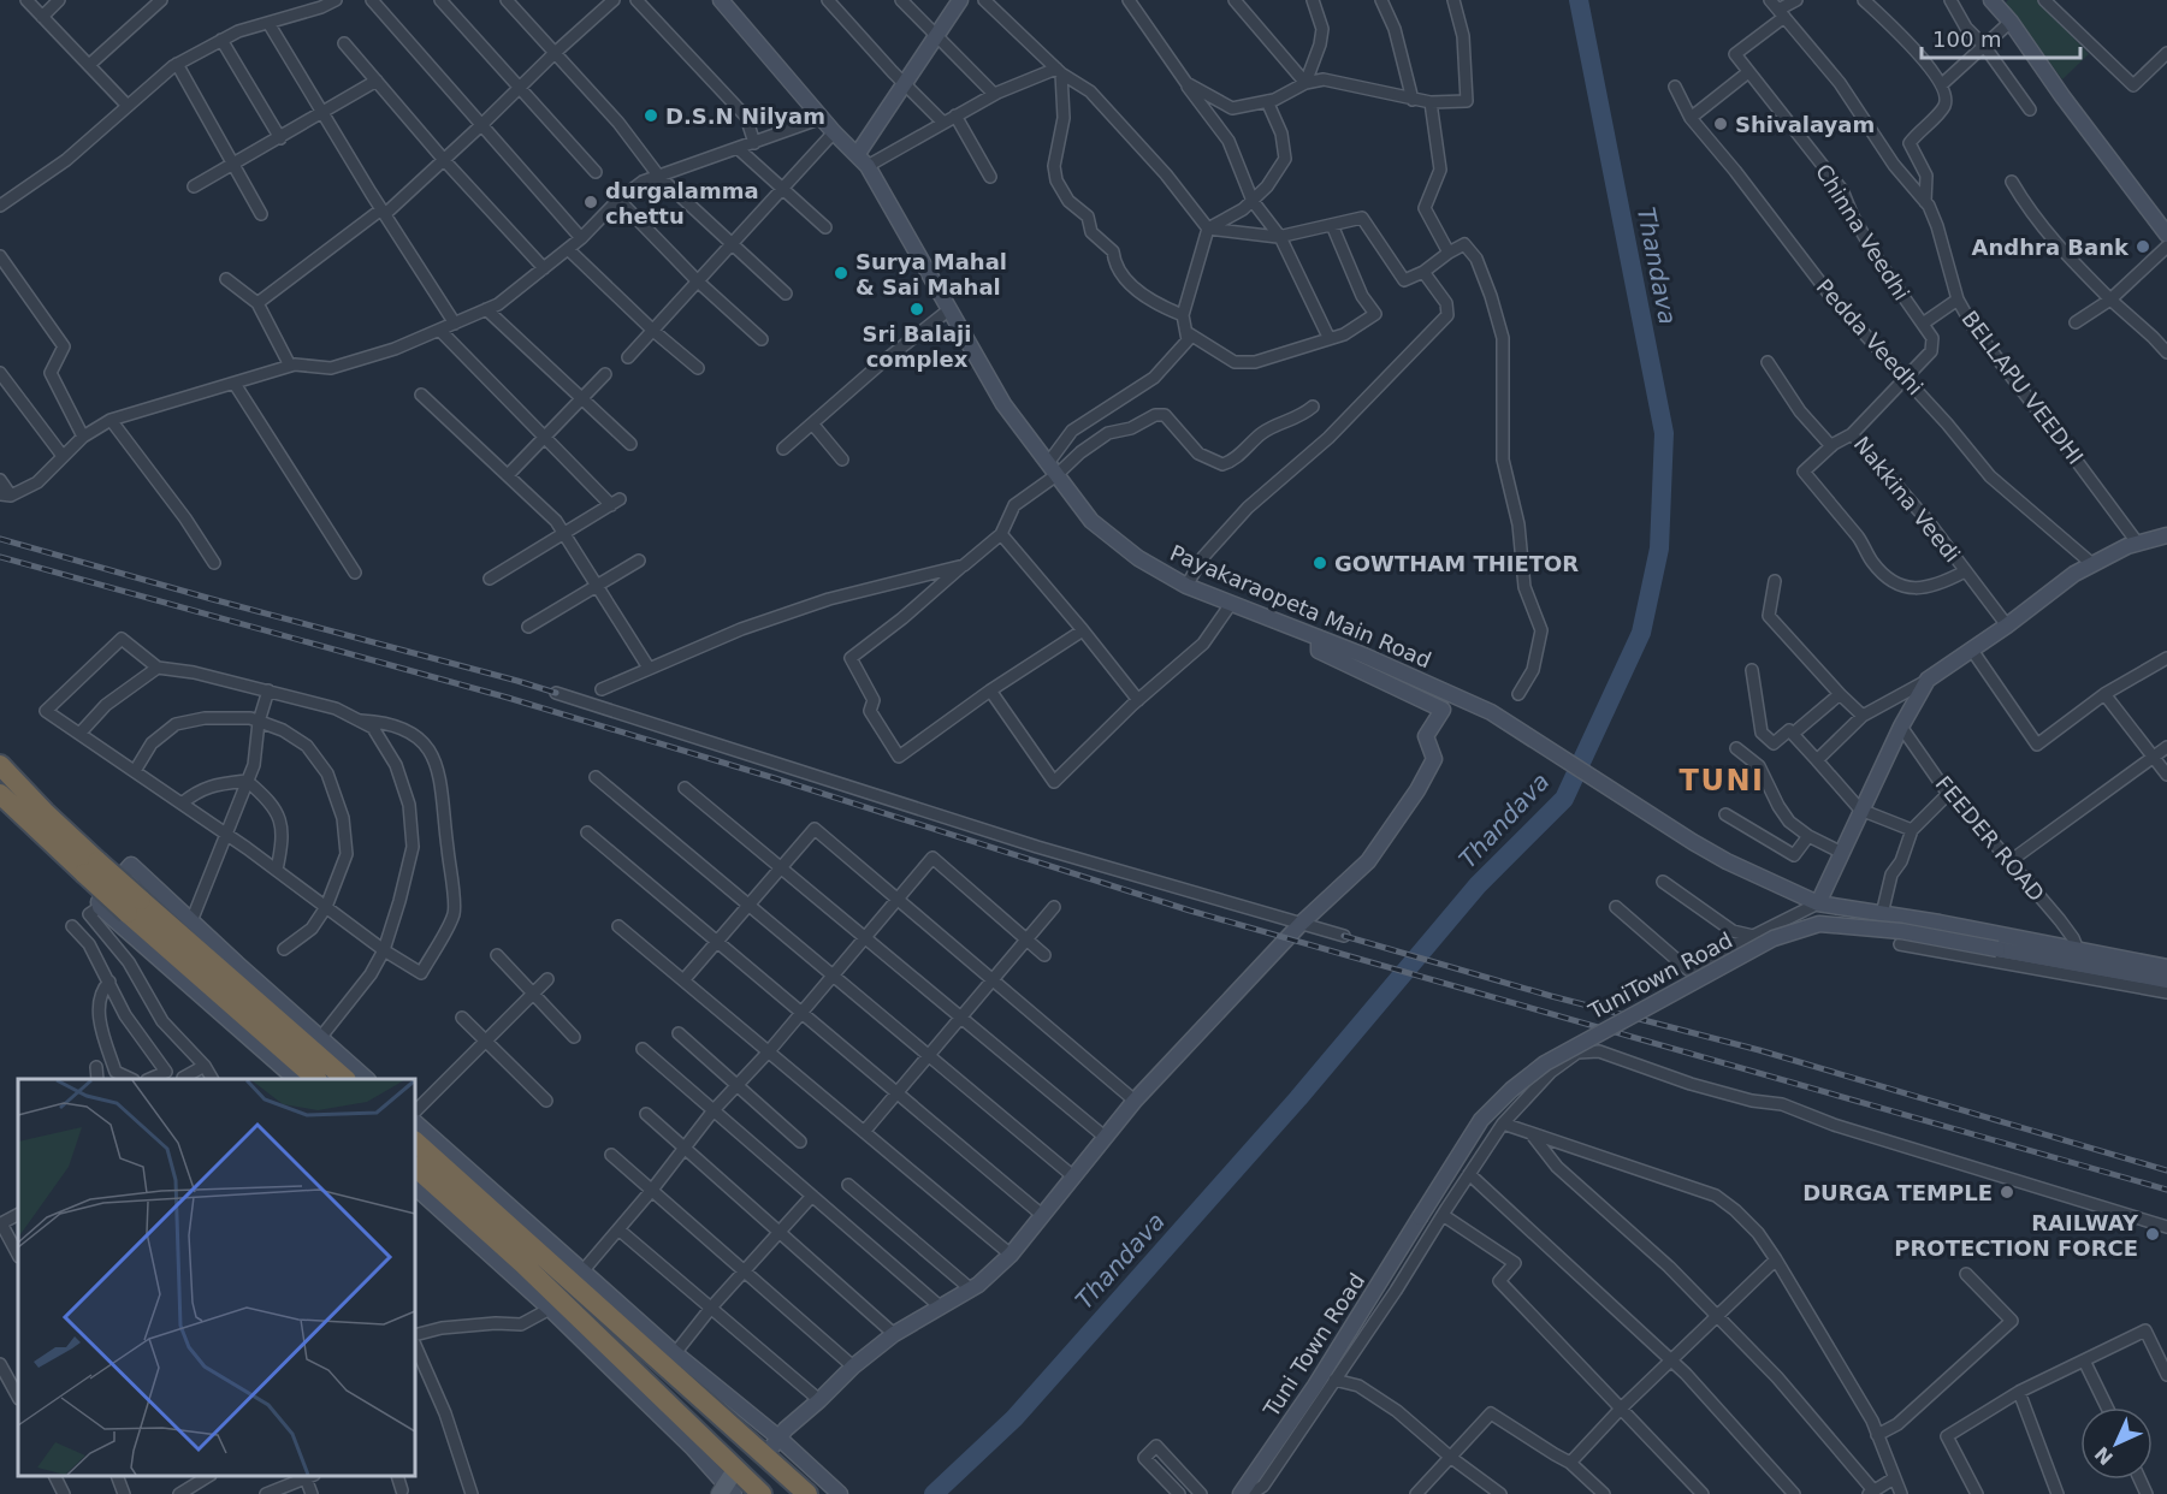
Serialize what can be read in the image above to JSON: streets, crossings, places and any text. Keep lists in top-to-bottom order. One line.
{"streets":{"street":["Chinna Veedhi","Pedda Veedhi","BELLAPU VEEDHI","Nakkina Veedi","Payakaraopeta Main Road","FEEDER ROAD","TuniTown Road","Tuni Town Road"]},"crossings":[["Chinna Veedhi","Nakkina Veedi"],["Pedda Veedhi","Nakkina Veedi"],["Payakaraopeta Main Road","FEEDER ROAD"],["TuniTown Road","Tuni Town Road"]],"districts":["TUNI"],"water":["Thandava"],"places":["D.S.N Nilyam","Shivalayam","durgalamma chettu","Andhra Bank","Surya Mahal & Sai Mahal","Sri Balaji complex","GOWTHAM THIETOR","DURGA TEMPLE","RAILWAY PROTECTION FORCE"],"scale_bar":"100 m","north":"bottom left"}
